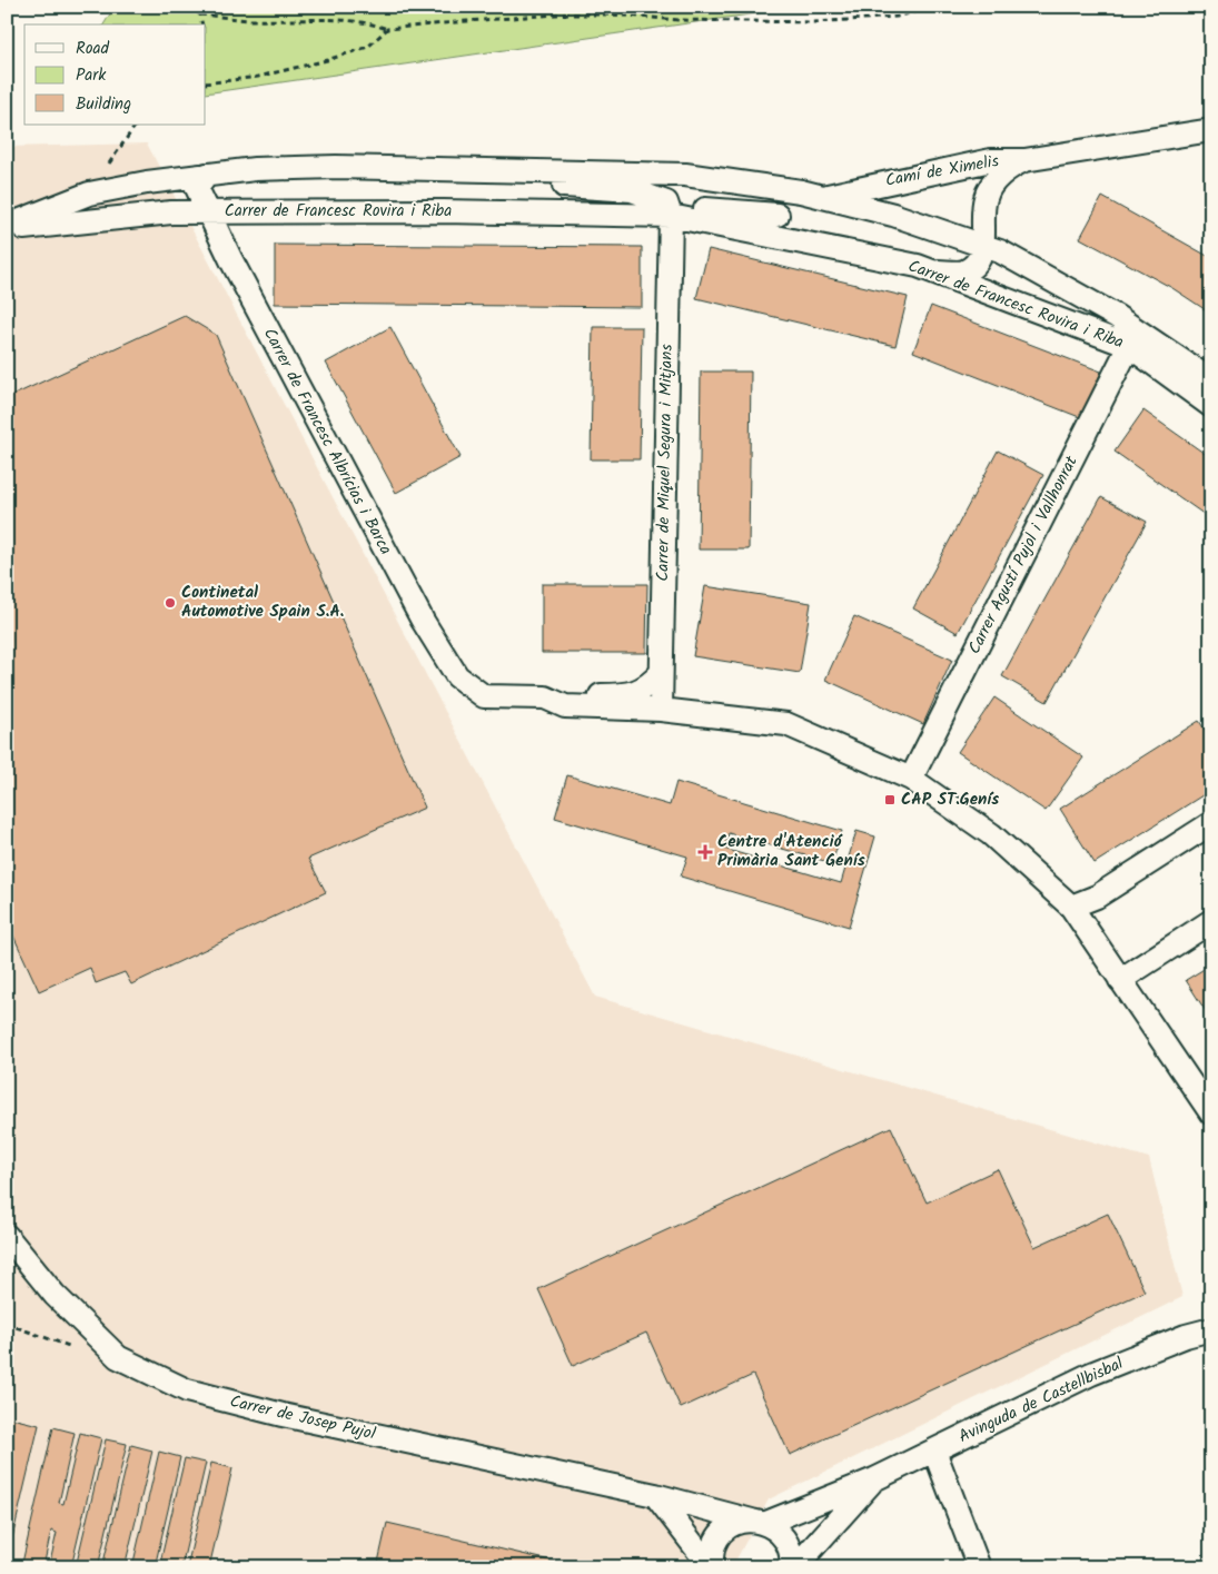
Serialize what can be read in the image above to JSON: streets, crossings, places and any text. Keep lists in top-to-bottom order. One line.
{"streets":{"street":["Camí de Ximelis","Carrer de Francesc Rovira i Riba","Carrer de Francesc Albrícias i Barca","Carrer de Miquel Segura i Mitjans","Carrer Agustí Pujol i Vallhonrat","Avinguda de Castellbisbal","Carrer de Josep Pujol"]},"crossings":[["Camí de Ximelis","Carrer de Francesc Rovira i Riba"],["Carrer de Francesc Rovira i Riba","Carrer de Francesc Albrícias i Barca"],["Carrer de Francesc Rovira i Riba","Carrer de Miquel Segura i Mitjans"],["Carrer de Francesc Rovira i Riba","Carrer Agustí Pujol i Vallhonrat"],["Avinguda de Castellbisbal","Carrer de Josep Pujol"]],"places":{"other":["Continetal Automotive Spain S.A."],"transit":["CAP ST.Genís"],"health":["Centre d'Atenció Primària Sant Genís"]},"legend":["Road","Park","Building"]}
